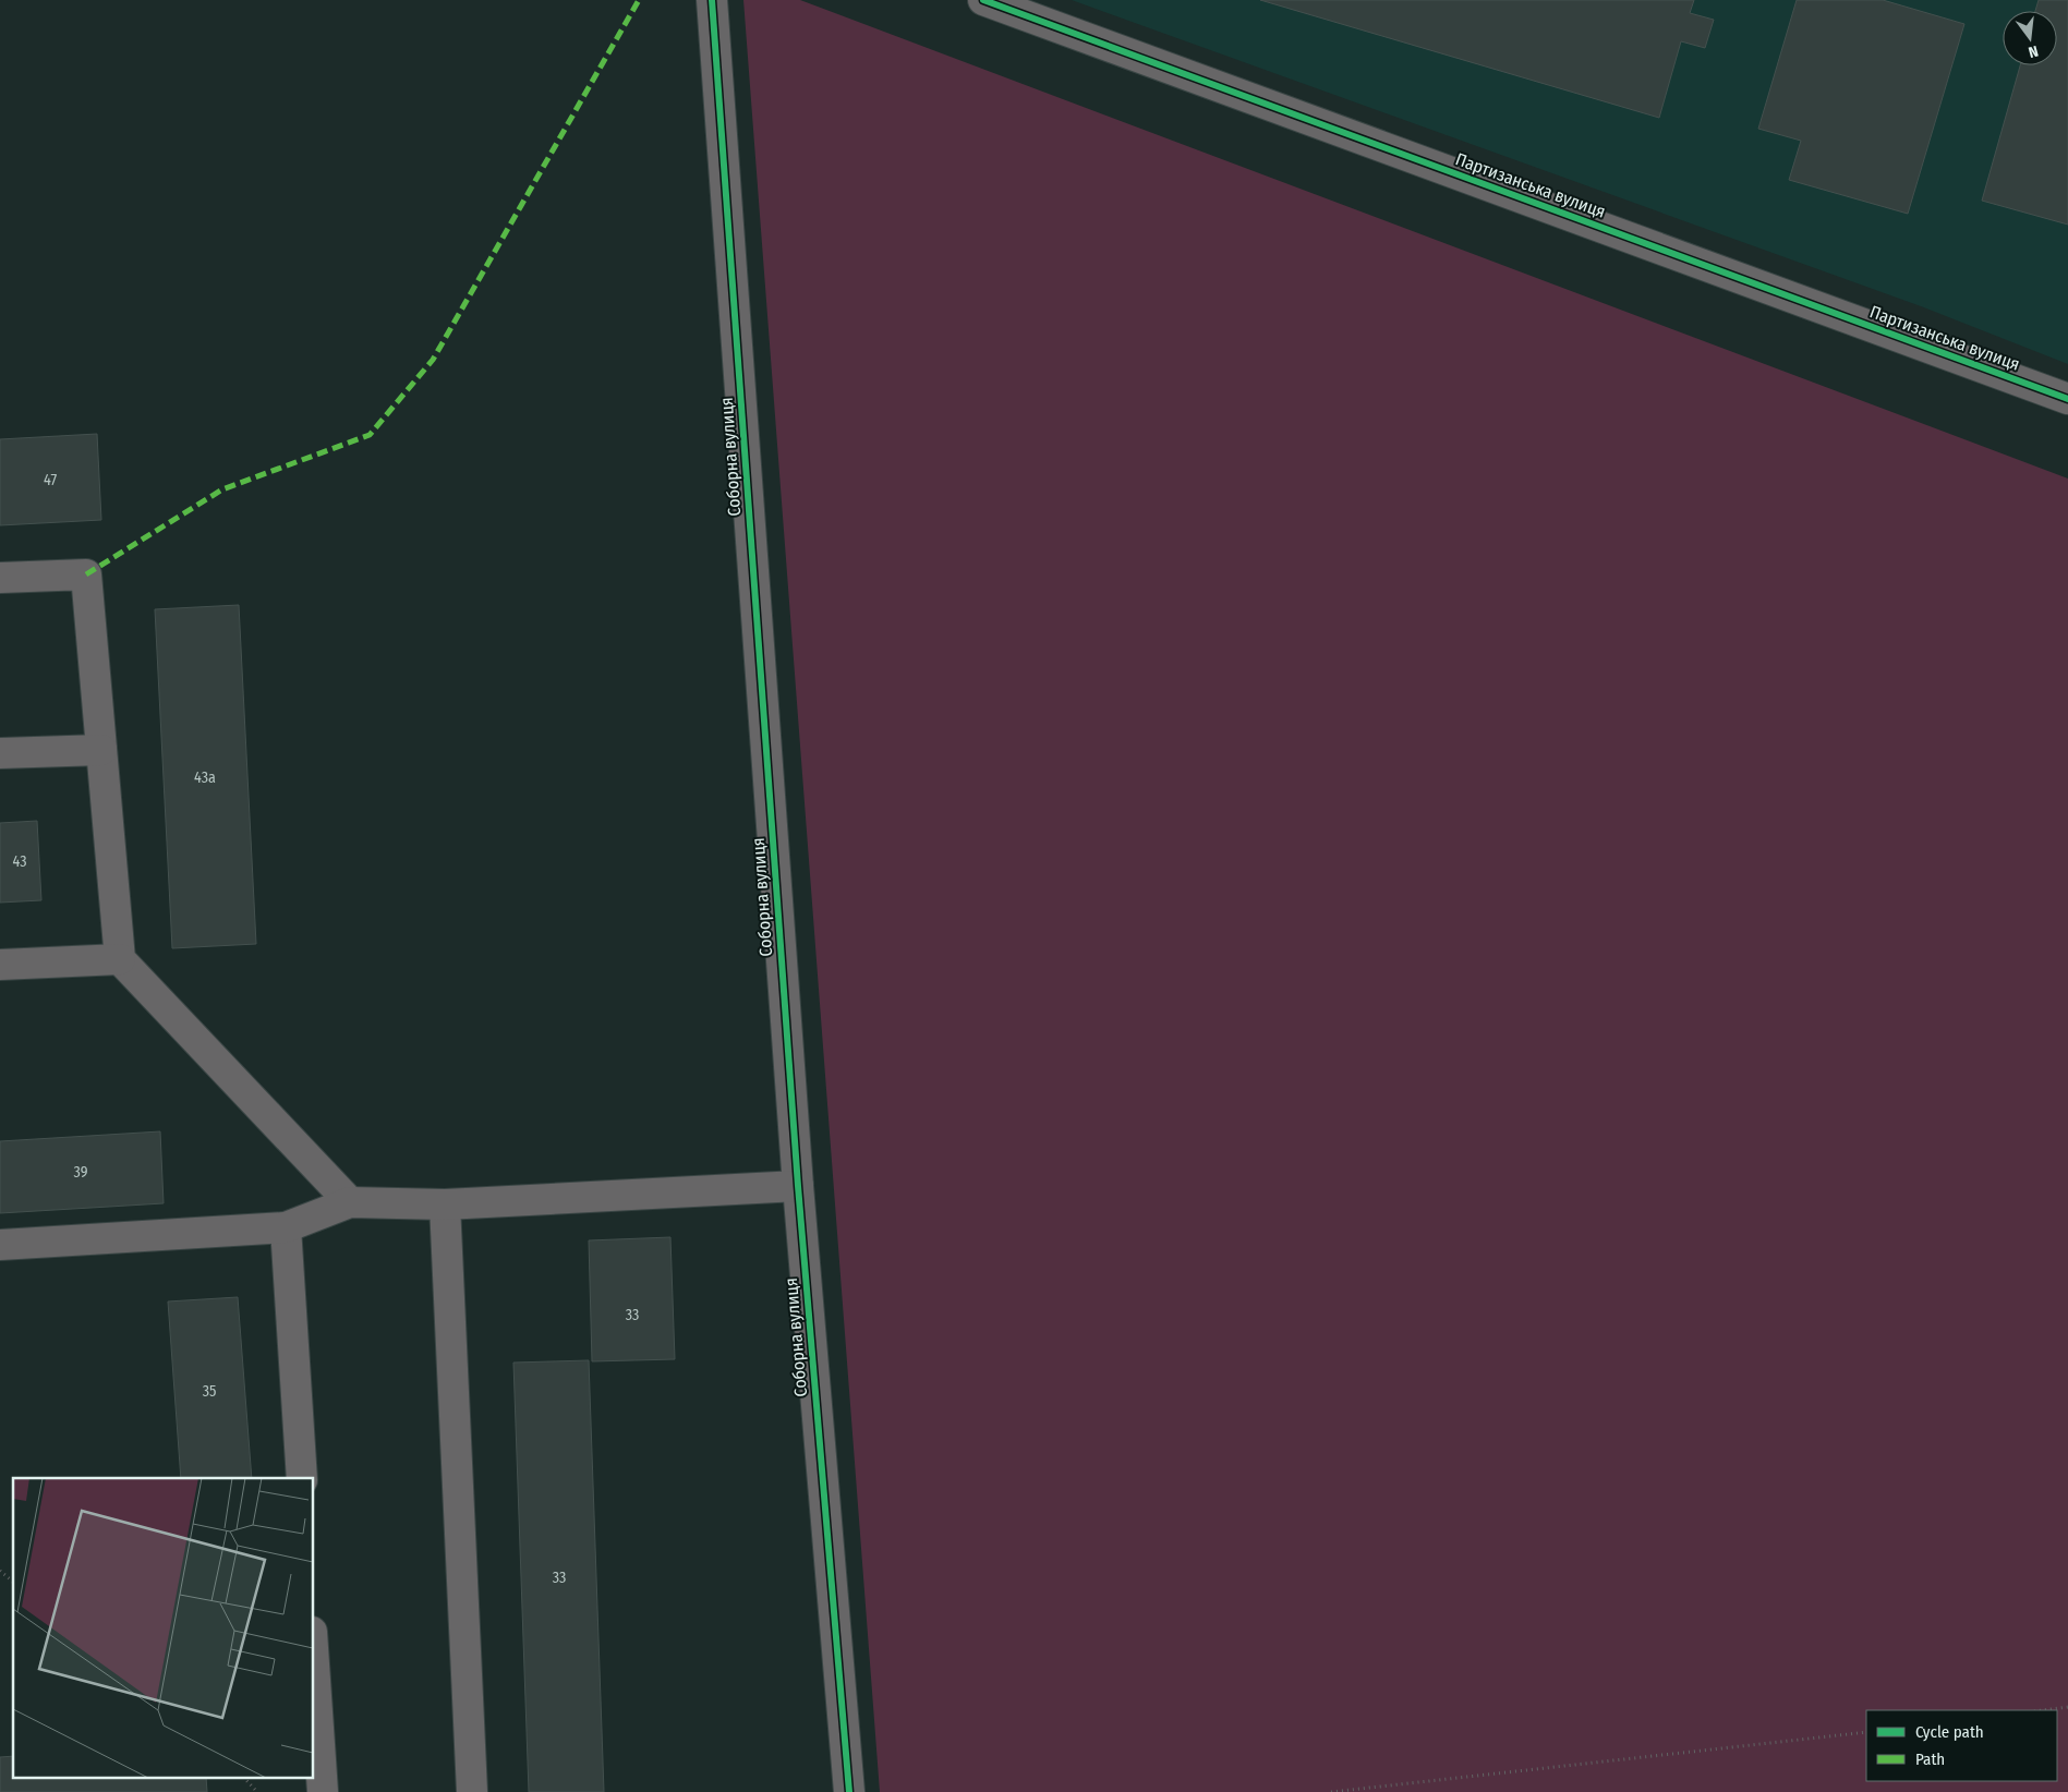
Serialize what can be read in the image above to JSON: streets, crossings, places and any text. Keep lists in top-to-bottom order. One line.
{"streets":{"street":["Партизанська вулиця","Соборна вулиця"]},"house_numbers":["47","43а","43","39","33","35","33"],"legend":["Cycle path","Path"],"north":"bottom"}
